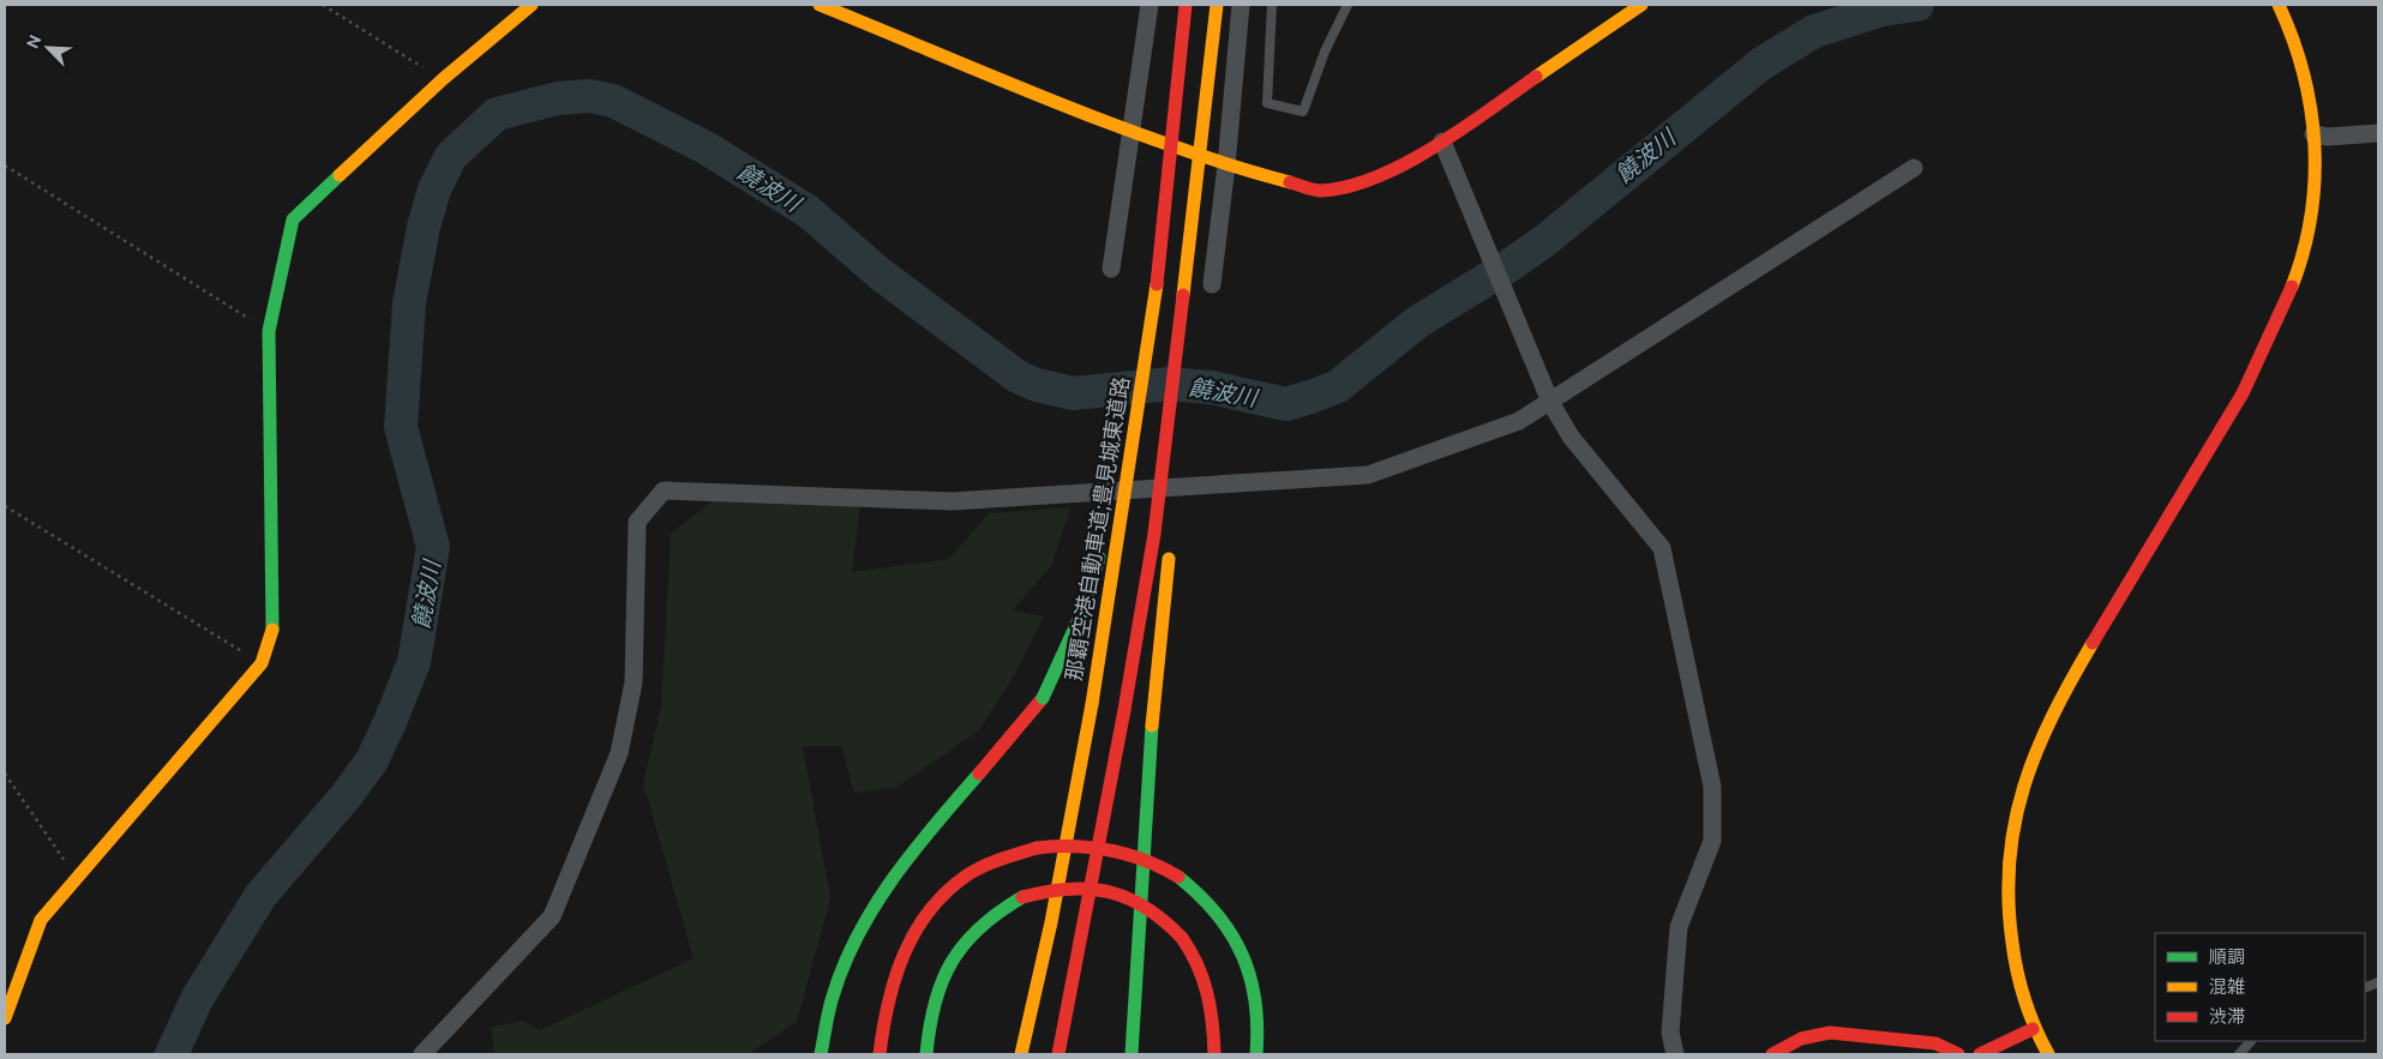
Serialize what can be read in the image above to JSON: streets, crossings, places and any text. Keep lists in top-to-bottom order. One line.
{"streets":{"main road":["那覇空港自動車道;豊見城東道路"]},"water":["饒波川"],"legend":["順調","混雑","渋滞"],"north":"top left"}
